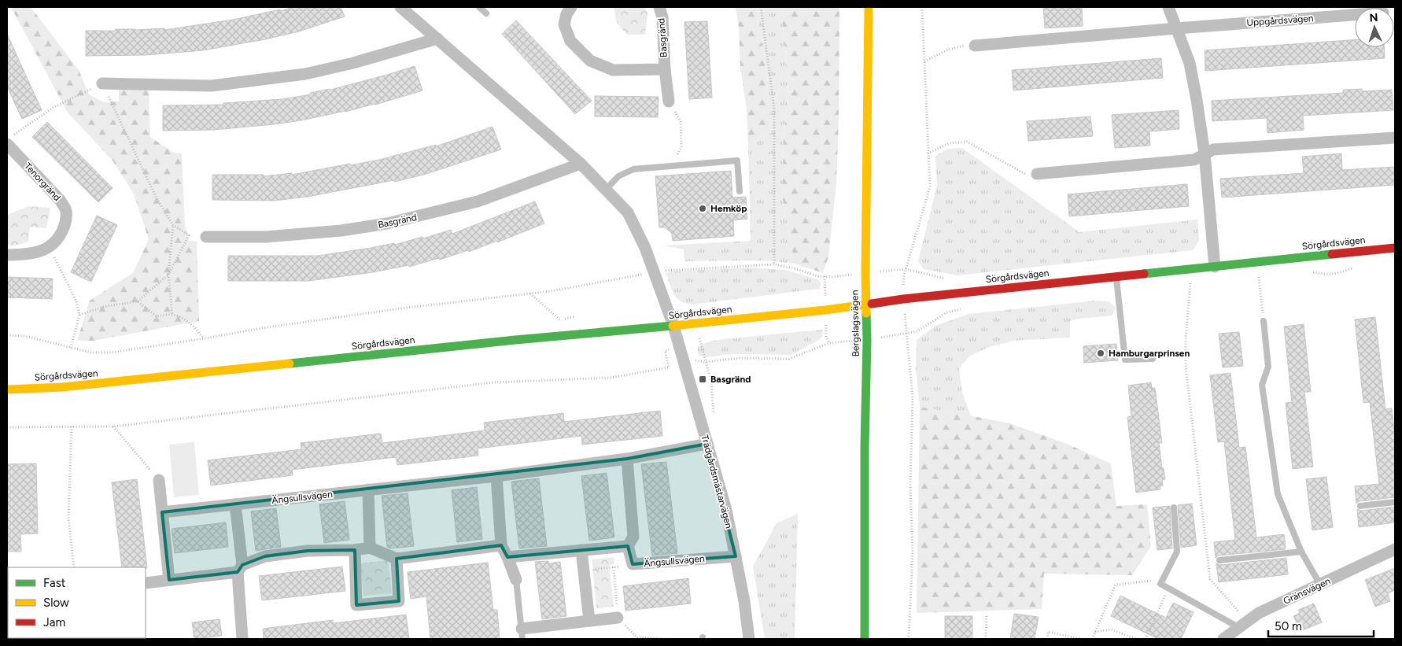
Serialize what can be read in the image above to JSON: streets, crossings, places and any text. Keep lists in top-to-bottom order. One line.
{"streets":{"street":["Uppgårdsvägen","Basgränd","Tenorgränd","Sörgårdsvägen","Bergslagsvägen","Trädgårdsmästarvägen","Ängsullsvägen","Gränsvägen"]},"crossings":[["Sörgårdsvägen","Bergslagsvägen"],["Sörgårdsvägen","Trädgårdsmästarvägen"],["Trädgårdsmästarvägen","Ängsullsvägen"]],"places":{"other":["Hemköp","Hamburgarprinsen"],"transit":["Basgränd"]},"legend":["Fast","Slow","Jam"],"scale_bar":"50 m","north":"top"}
